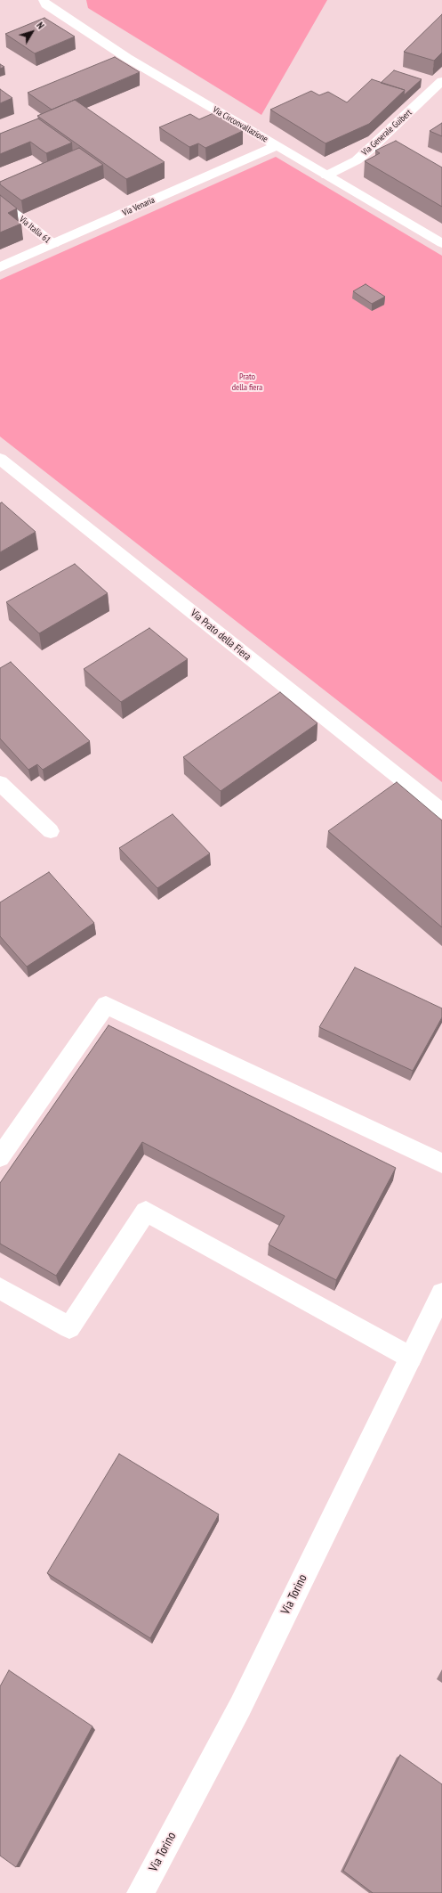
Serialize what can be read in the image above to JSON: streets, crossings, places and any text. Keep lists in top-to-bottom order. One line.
{"streets":{"street":["Via Circonvallazione","Via Generale Guibert","Via Venaria","Via Italia 61","Via Prato della Fiera","Via Torino"]},"crossings":[["Via Circonvallazione","Via Generale Guibert"],["Via Circonvallazione","Via Venaria"],["Via Venaria","Via Italia 61"]],"parks":["Prato della fiera"],"north":"top right"}
